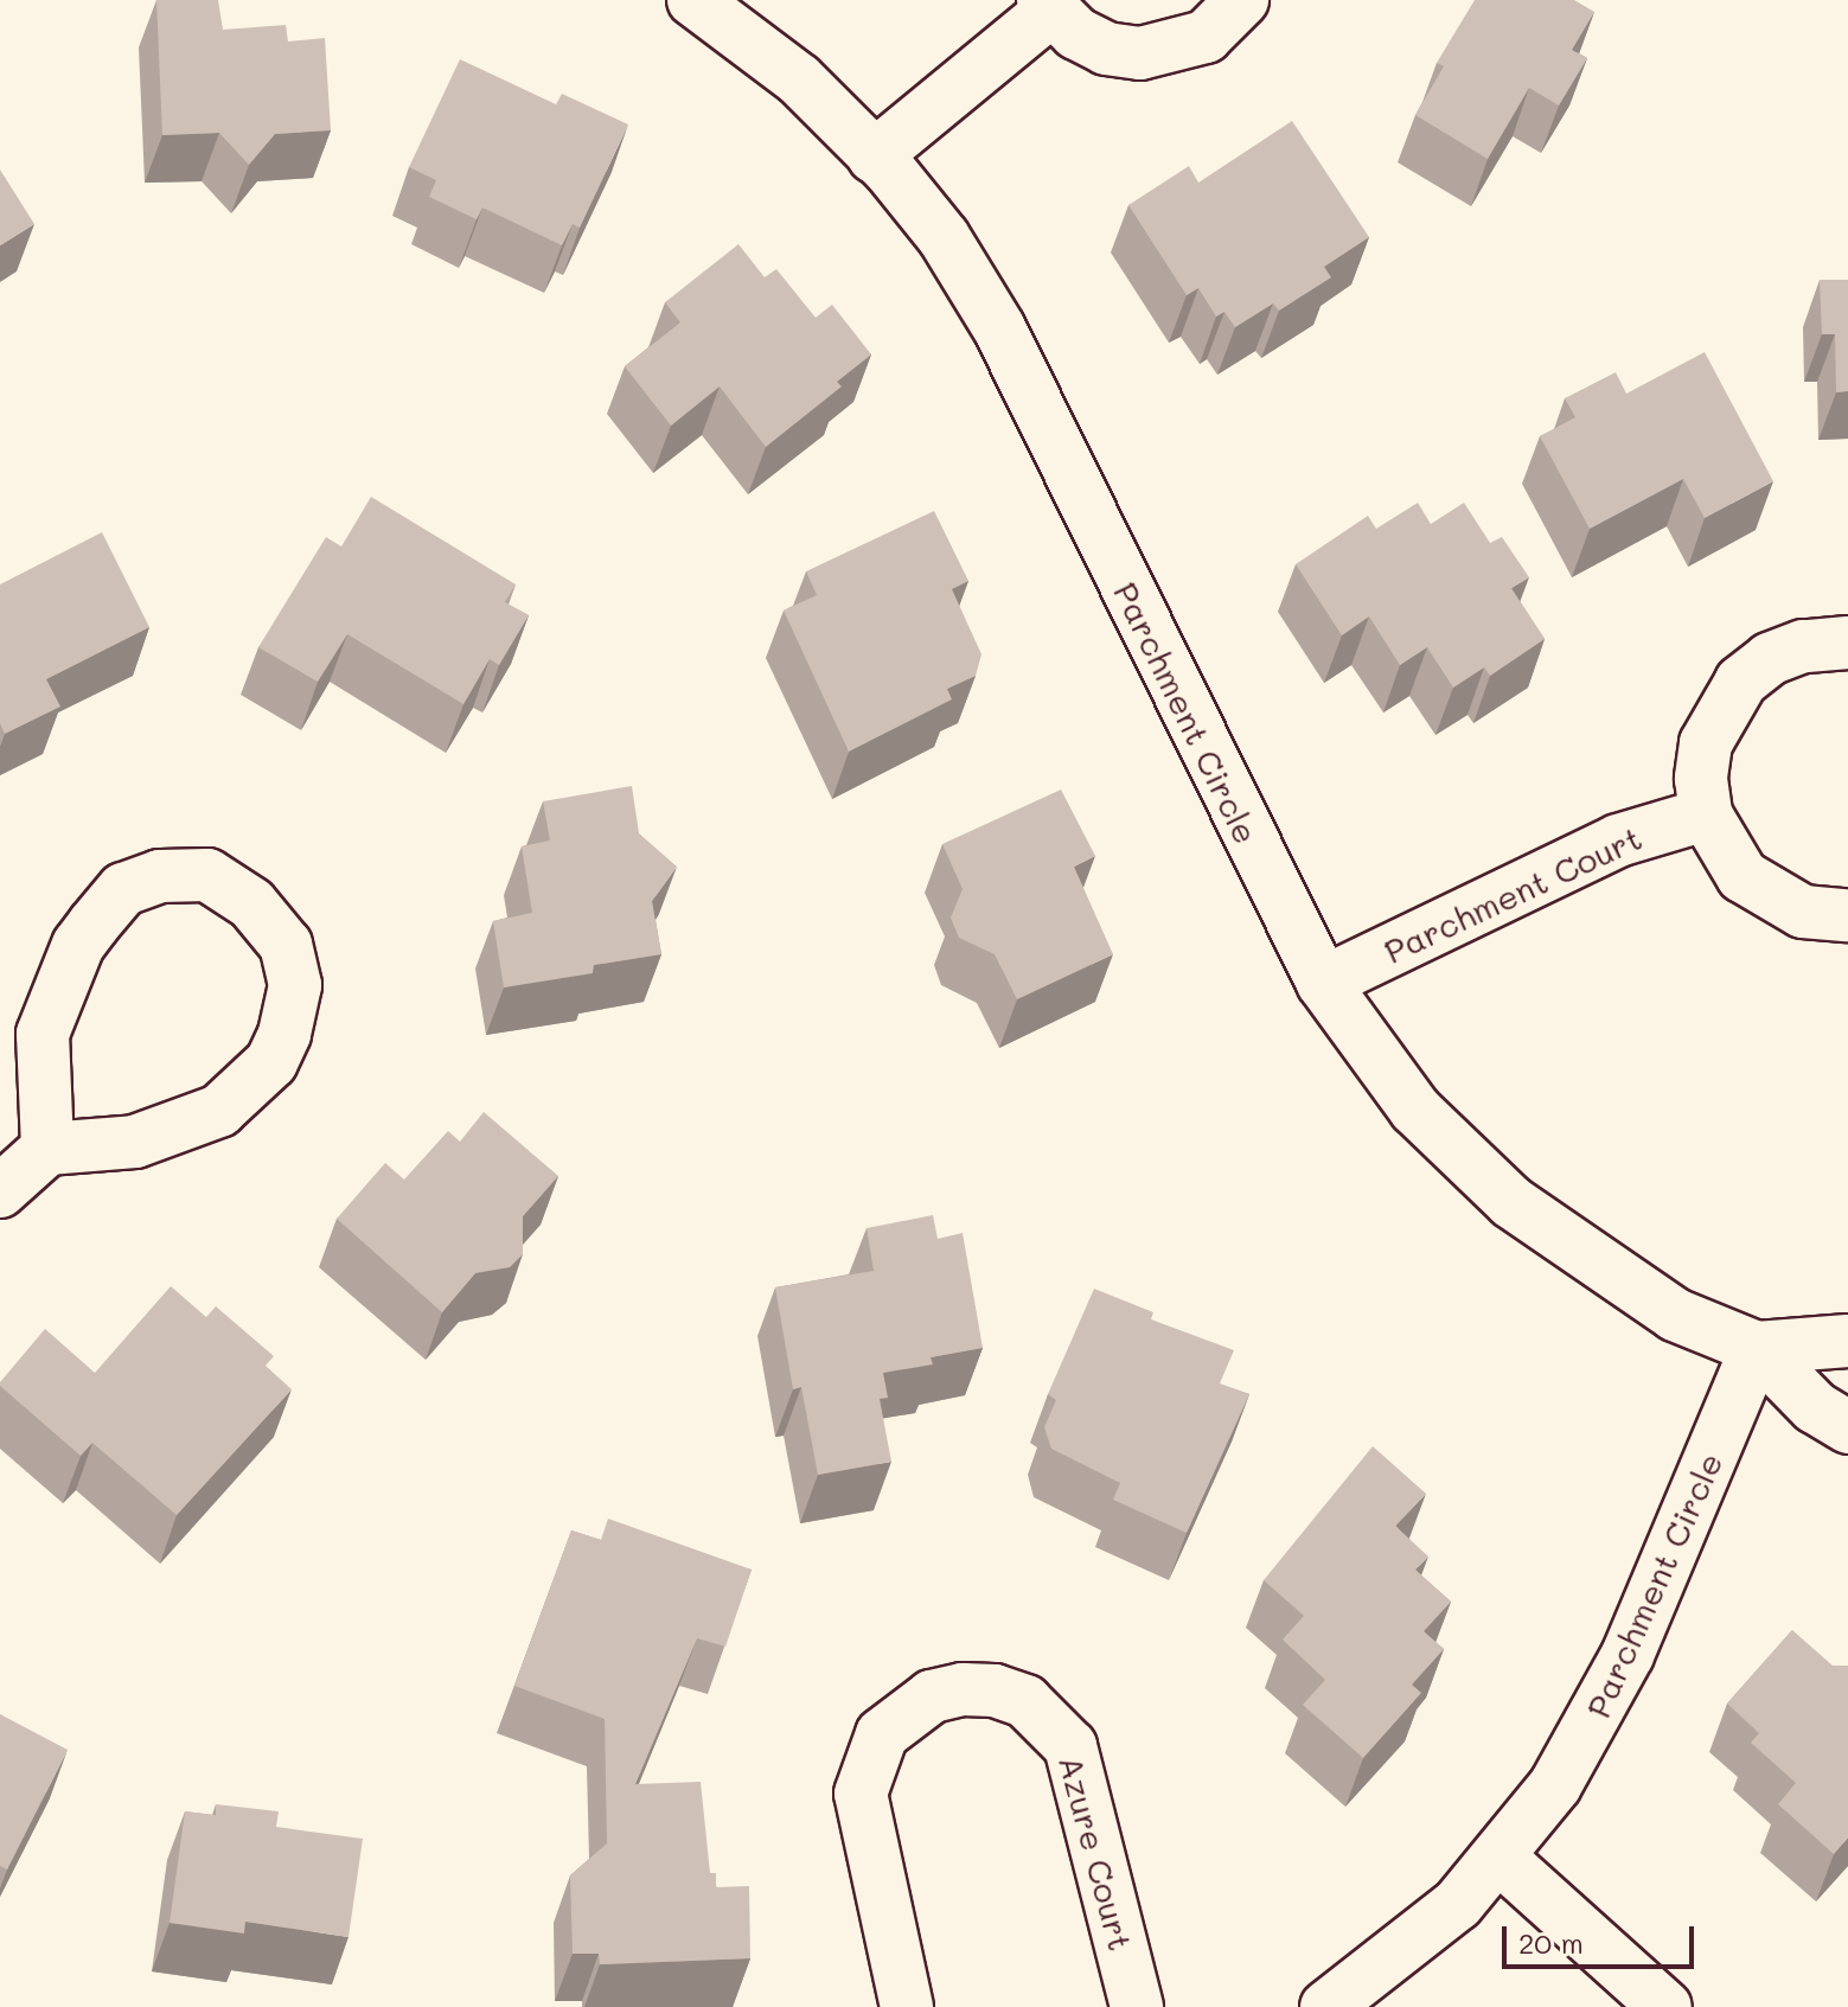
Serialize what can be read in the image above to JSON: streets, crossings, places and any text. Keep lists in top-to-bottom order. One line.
{"streets":{"street":["Parchment Circle","Parchment Court","Azure Court"]},"crossings":[["Parchment Circle","Parchment Court"]],"scale_bar":"20 m"}
